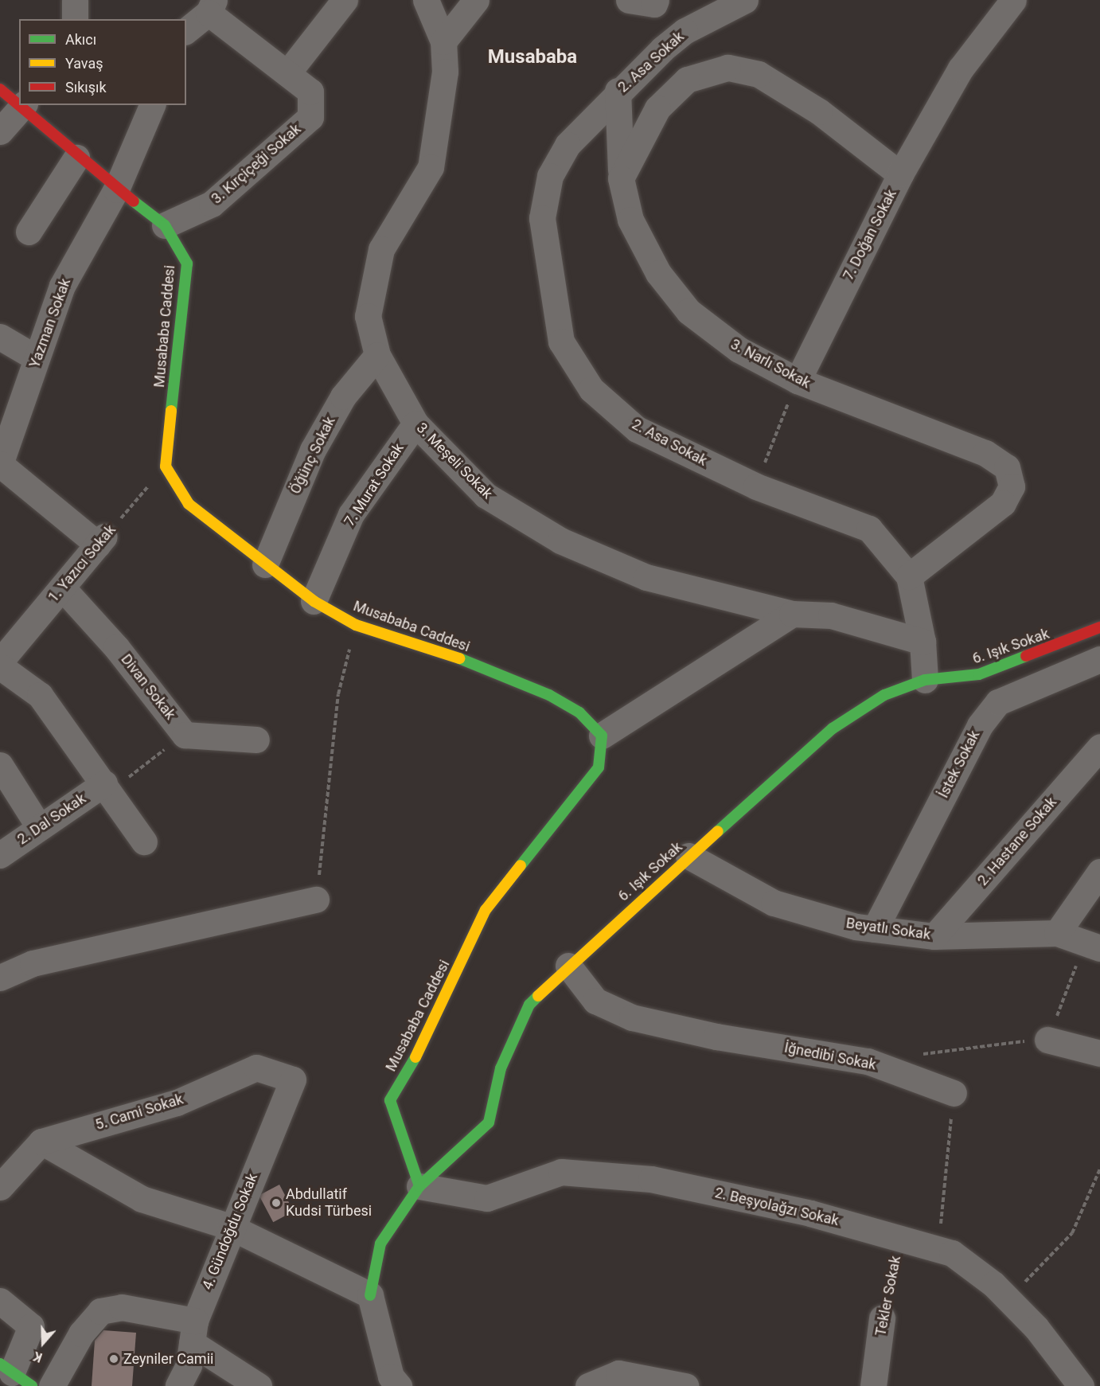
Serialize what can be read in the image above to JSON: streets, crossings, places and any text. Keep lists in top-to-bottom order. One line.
{"streets":{"main road":["Musababa Caddesi","6. Işık Sokak"],"street":["2. Asa Sokak","3. Kırçiçeği Sokak","7. Doğan Sokak","Yazman Sokak","3. Narlı Sokak","Öğünç Sokak","3. Meşeli Sokak","7. Murat Sokak","1. Yazıcı Sokak","Divan Sokak","İstek Sokak","2. Dal Sokak","2. Hastane Sokak","Beyatlı Sokak","İğnedibi Sokak","5. Cami Sokak","2. Beşyolağzı Sokak","4. Gündoğdu Sokak","Tekler Sokak"]},"crossings":[["2. Asa Sokak","3. Narlı Sokak"],["2. Asa Sokak","3. Meşeli Sokak"],["2. Asa Sokak","6. Işık Sokak"],["3. Kırçiçeği Sokak","Musababa Caddesi"],["7. Doğan Sokak","3. Narlı Sokak"],["Yazman Sokak","Musababa Caddesi"],["Musababa Caddesi","Öğünç Sokak"],["Musababa Caddesi","7. Murat Sokak"],["Musababa Caddesi","1. Yazıcı Sokak"],["Musababa Caddesi","6. Işık Sokak"],["Musababa Caddesi","2. Beşyolağzı Sokak"],["Öğünç Sokak","3. Meşeli Sokak"],["3. Meşeli Sokak","7. Murat Sokak"],["1. Yazıcı Sokak","Divan Sokak"],["6. Işık Sokak","Beyatlı Sokak"],["6. Işık Sokak","İğnedibi Sokak"],["6. Işık Sokak","2. Beşyolağzı Sokak"],["İstek Sokak","Beyatlı Sokak"],["2. Hastane Sokak","Beyatlı Sokak"],["5. Cami Sokak","4. Gündoğdu Sokak"]],"districts":["Musababa"],"places":["Abdullatif Kudsi Türbesi","Zeyniler Camii"],"legend":["Akıcı","Yavaş","Sıkışık"],"north":"bottom"}
